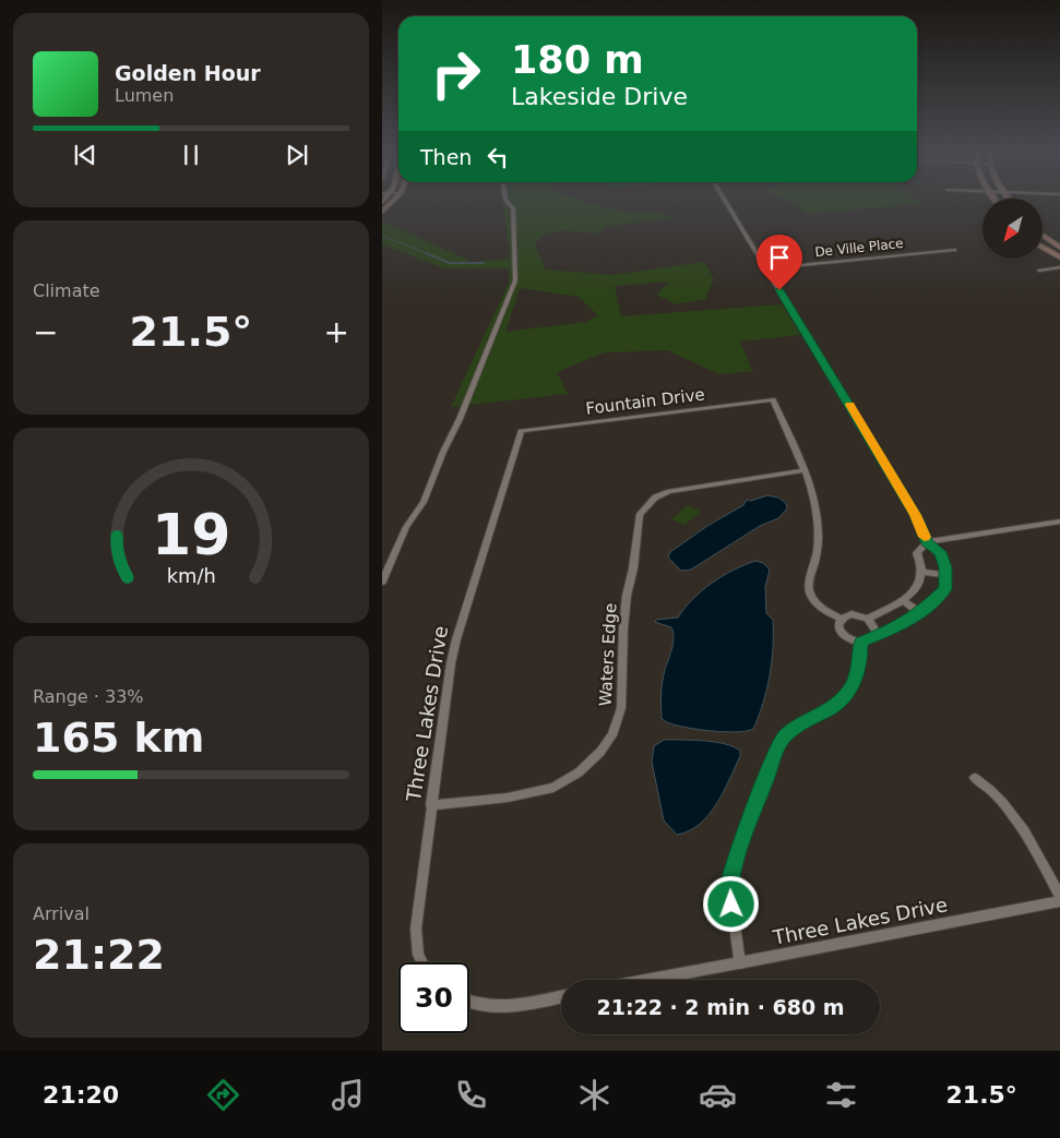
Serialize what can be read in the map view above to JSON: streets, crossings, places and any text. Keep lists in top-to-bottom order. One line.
{"streets":{"street":["De Ville Place","Fountain Drive","Waters Edge","Three Lakes Drive"]},"crossings":[["Fountain Drive","Waters Edge"],["Fountain Drive","Three Lakes Drive"],["Waters Edge","Three Lakes Drive"]],"north":"bottom left","page":{"turn":["180 m","Lakeside Drive"],"song":["Golden Hour","Lumen"],"then":"Then","tile":["Climate",["Range · 33%","165 km"],["Arrival","21:22"]],"heat":["−","21.5°","+"],"limit":"30","trip":"21:22 · 2 min · 680 m","tabs":["21:20","21.5°"],"gauge":["19","km/h"]}}
